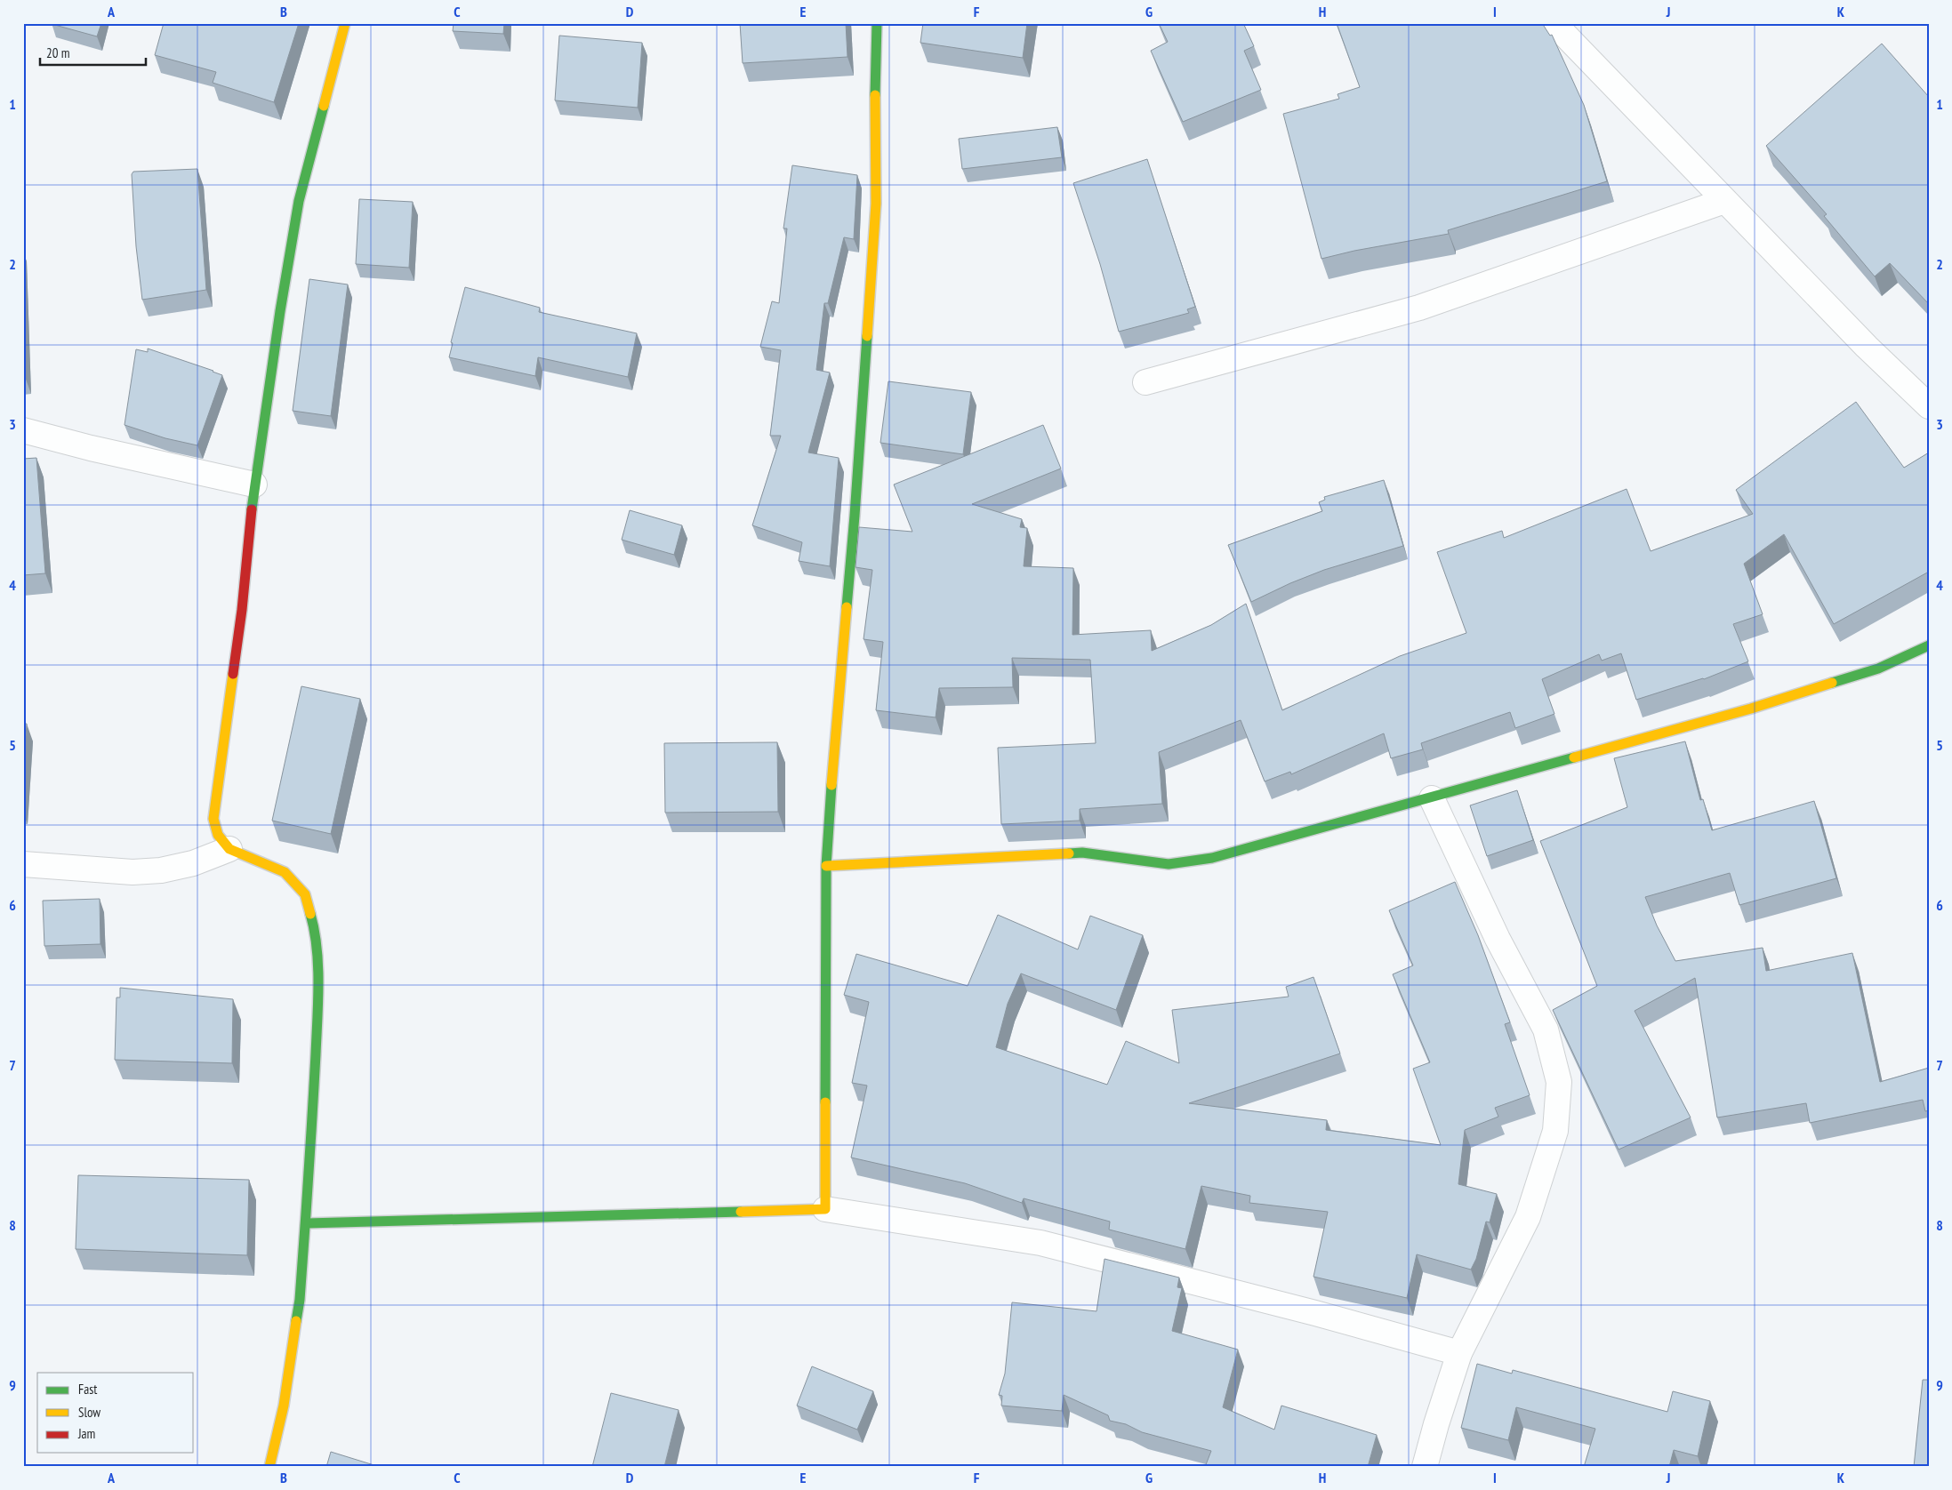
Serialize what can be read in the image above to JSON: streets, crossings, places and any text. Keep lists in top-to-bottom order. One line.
{"legend":["Fast","Slow","Jam"],"scale_bar":"20 m","grid":{"columns":["A","B","C","D","E","F","G","H","I","J","K"],"rows":["1","2","3","4","5","6","7","8","9"]}}
